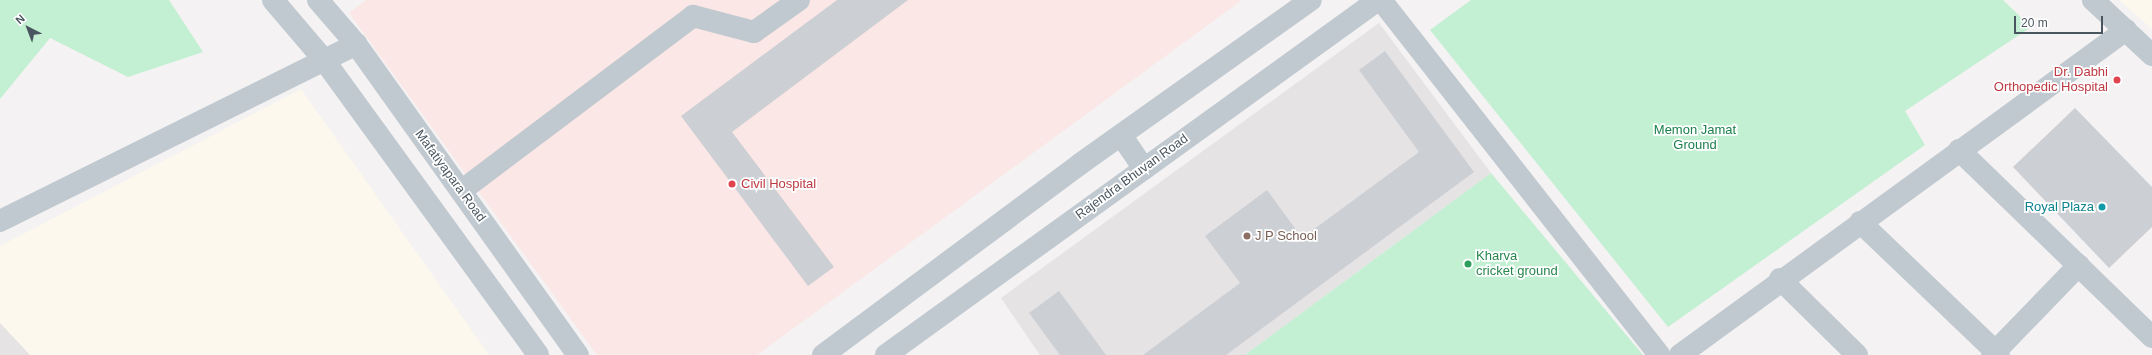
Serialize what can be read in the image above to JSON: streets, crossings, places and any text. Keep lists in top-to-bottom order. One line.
{"streets":{"street":["Mafatiyapara Road","Rajendra Bhuvan Road"]},"parks":["Memon Jamat Ground"],"places":["Dr. Dabhi Orthopedic Hospital","Civil Hospital","Royal Plaza","J P School","Kharva cricket ground"],"scale_bar":"20 m","north":"top left"}
